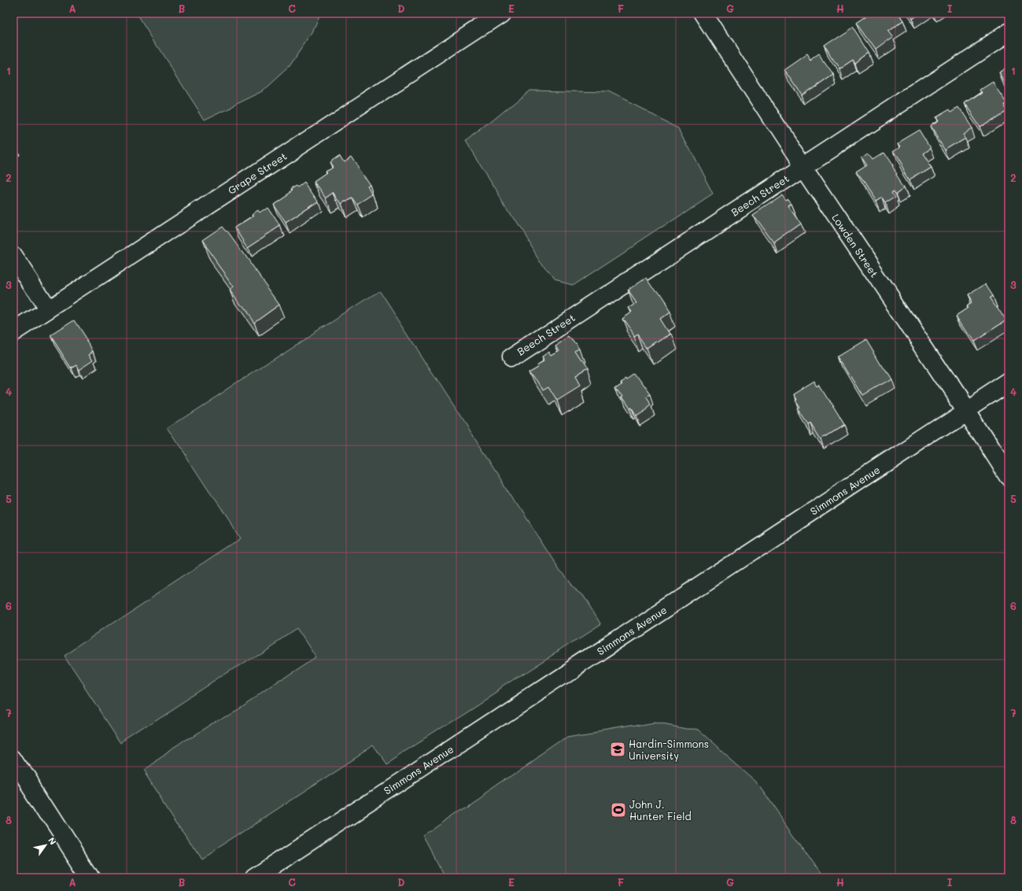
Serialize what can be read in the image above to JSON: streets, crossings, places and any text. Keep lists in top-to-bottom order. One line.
{"streets":{"street":["Grape Street","Beech Street","Lowden Street","Simmons Avenue"]},"crossings":[["Beech Street","Lowden Street"],["Lowden Street","Simmons Avenue"]],"places":{"school or university":["Hardin-Simmons University"],"sports":["John J. Hunter Field"]},"north":"top right","grid":{"columns":["A","B","C","D","E","F","G","H","I"],"rows":["1","2","3","4","5","6","7","8"]}}
